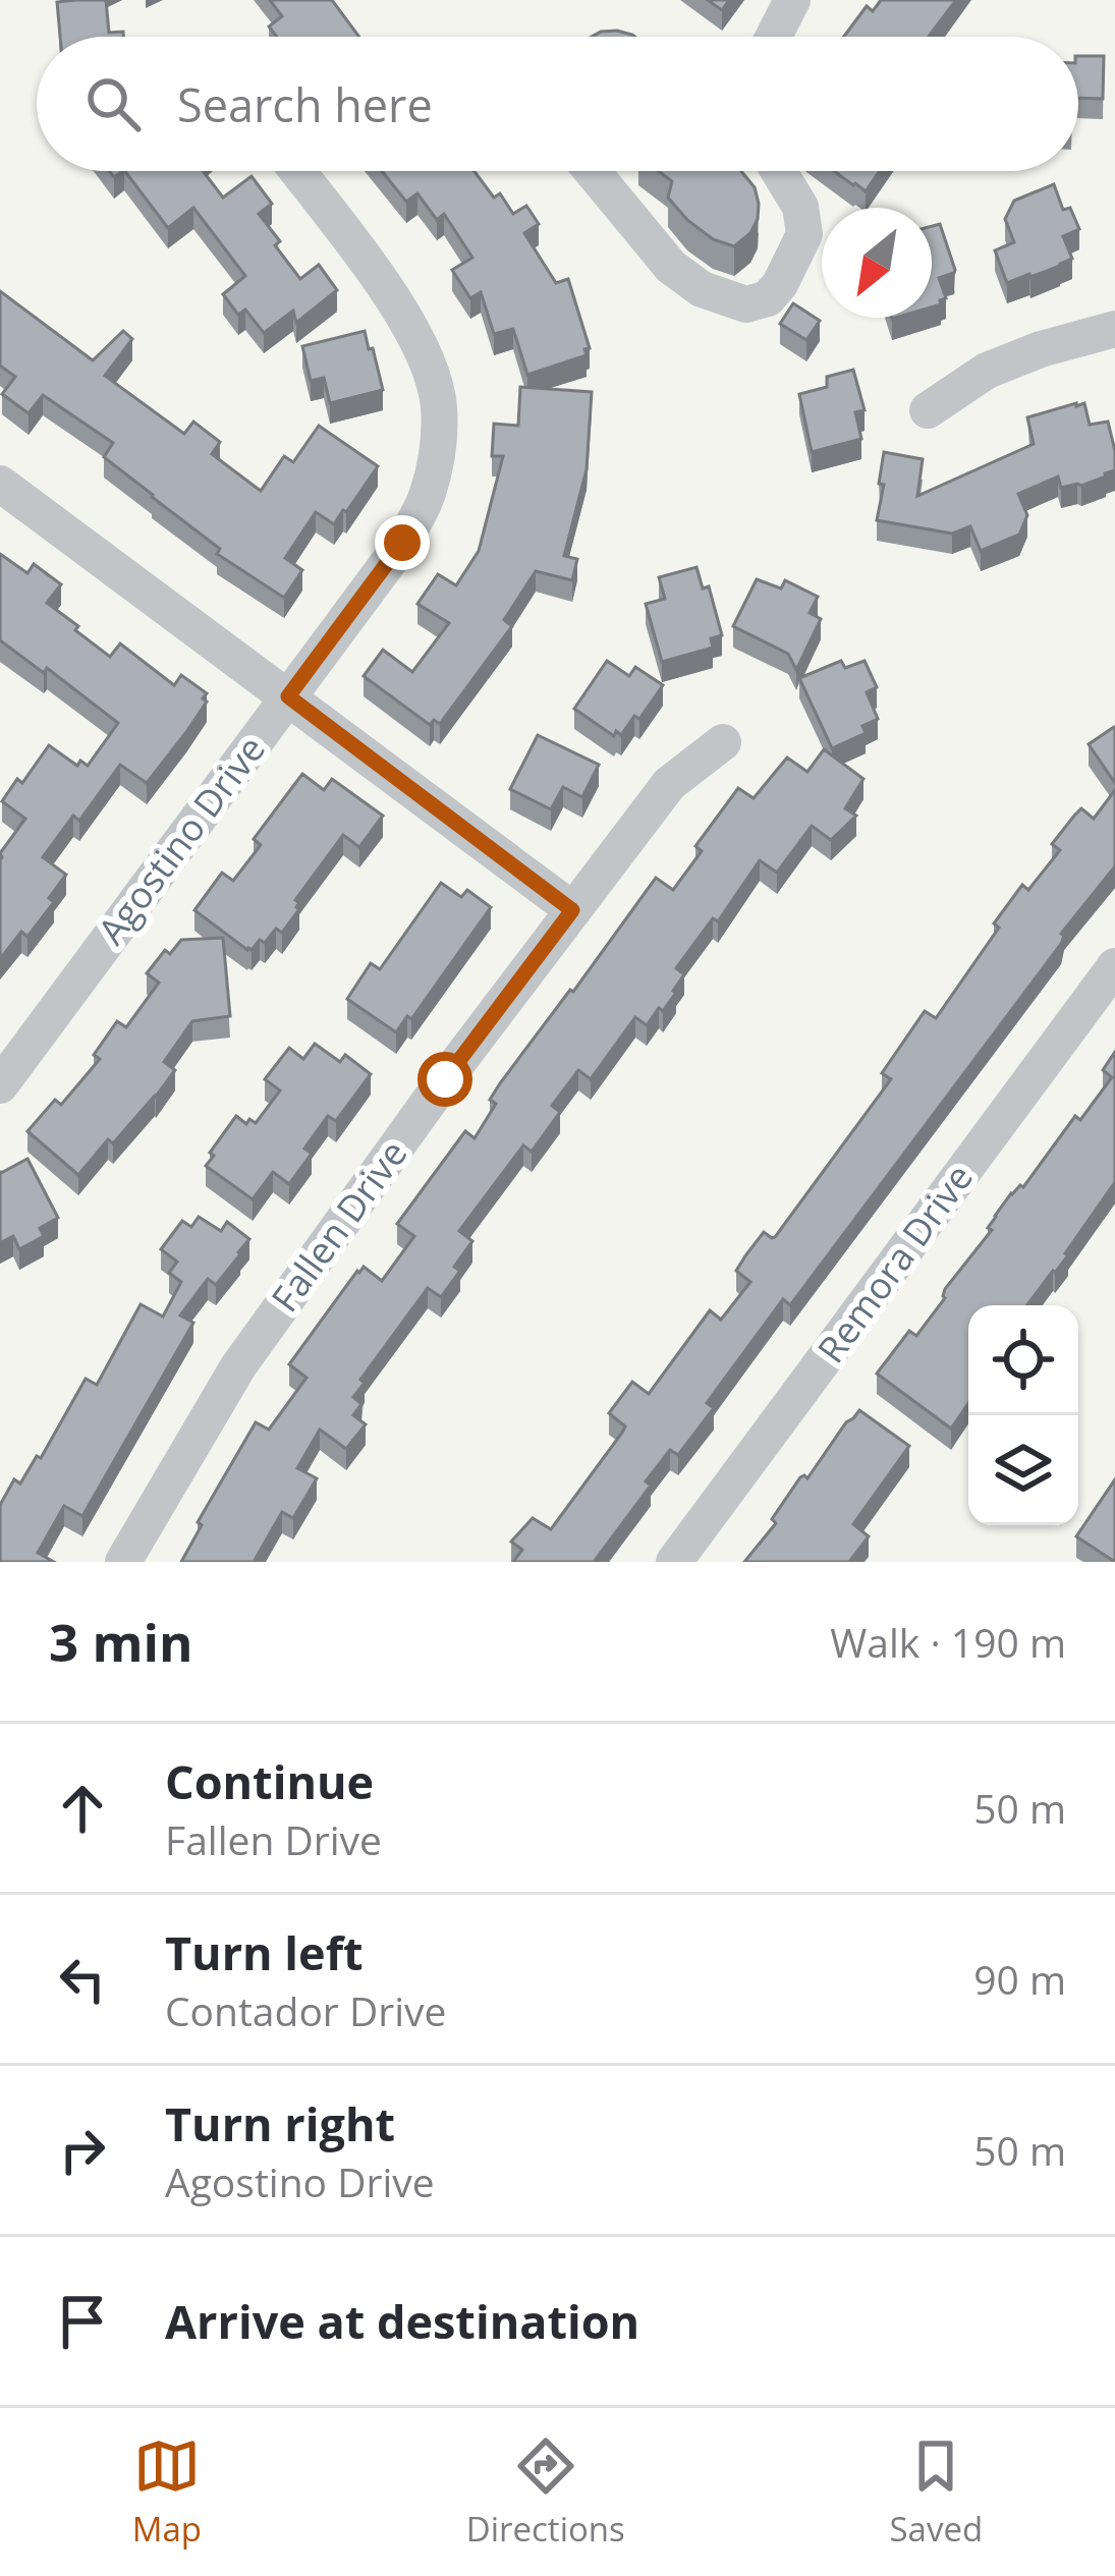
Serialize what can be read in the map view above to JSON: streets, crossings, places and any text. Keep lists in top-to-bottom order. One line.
{"streets":{"street":["Agostino Drive","Fallen Drive","Remora Drive"]},"north":"bottom left","page":{"search":"Search here","heading":["3 min","Walk · 190 m"],"list":[["Continue","Fallen Drive","50 m"],["Turn left","Contador Drive","90 m"],["Turn right","Agostino Drive","50 m"],"Arrive at destination"],"nav":["Map","Directions","Saved"]}}
